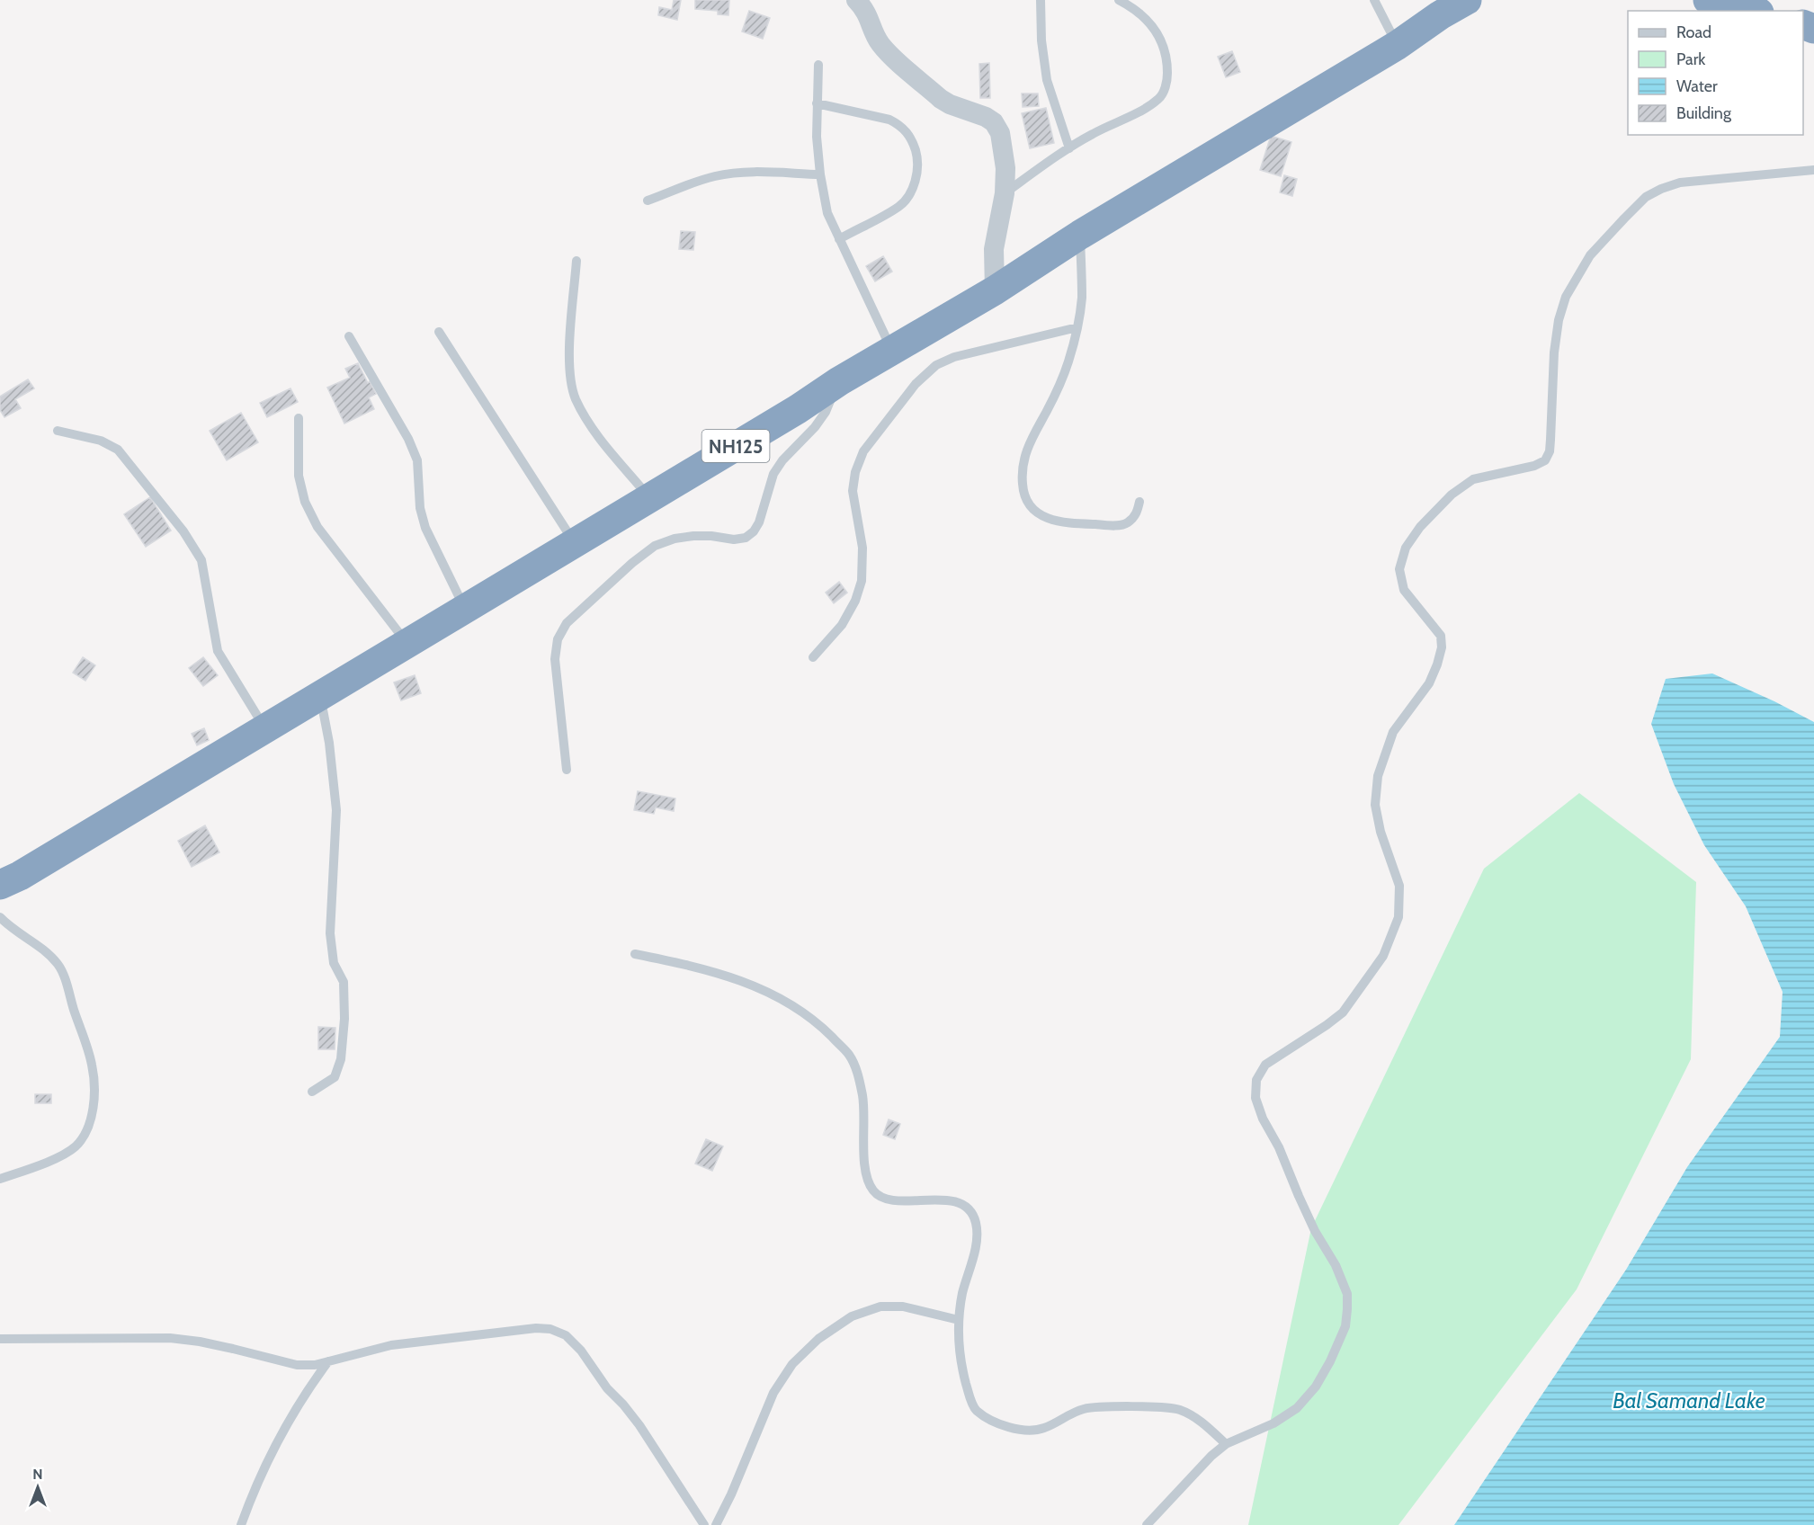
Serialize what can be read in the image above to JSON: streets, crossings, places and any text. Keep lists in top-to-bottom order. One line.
{"streets":{"highway":["NH125"]},"water":["Bal Samand Lake"],"legend":["Road","Park","Water","Building"],"north":"top"}
